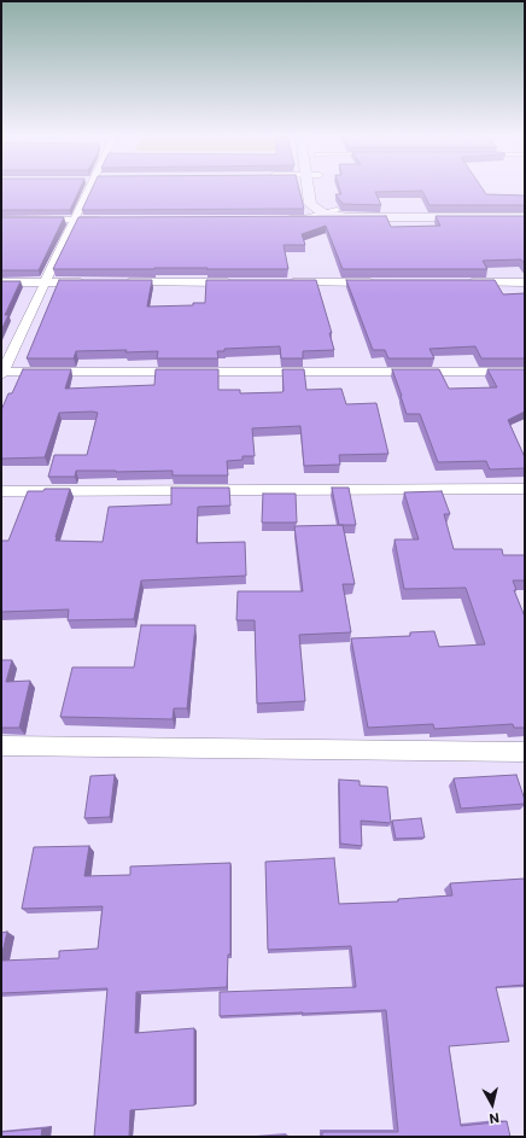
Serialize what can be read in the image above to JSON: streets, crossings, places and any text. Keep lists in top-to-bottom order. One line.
{"north":"bottom"}
